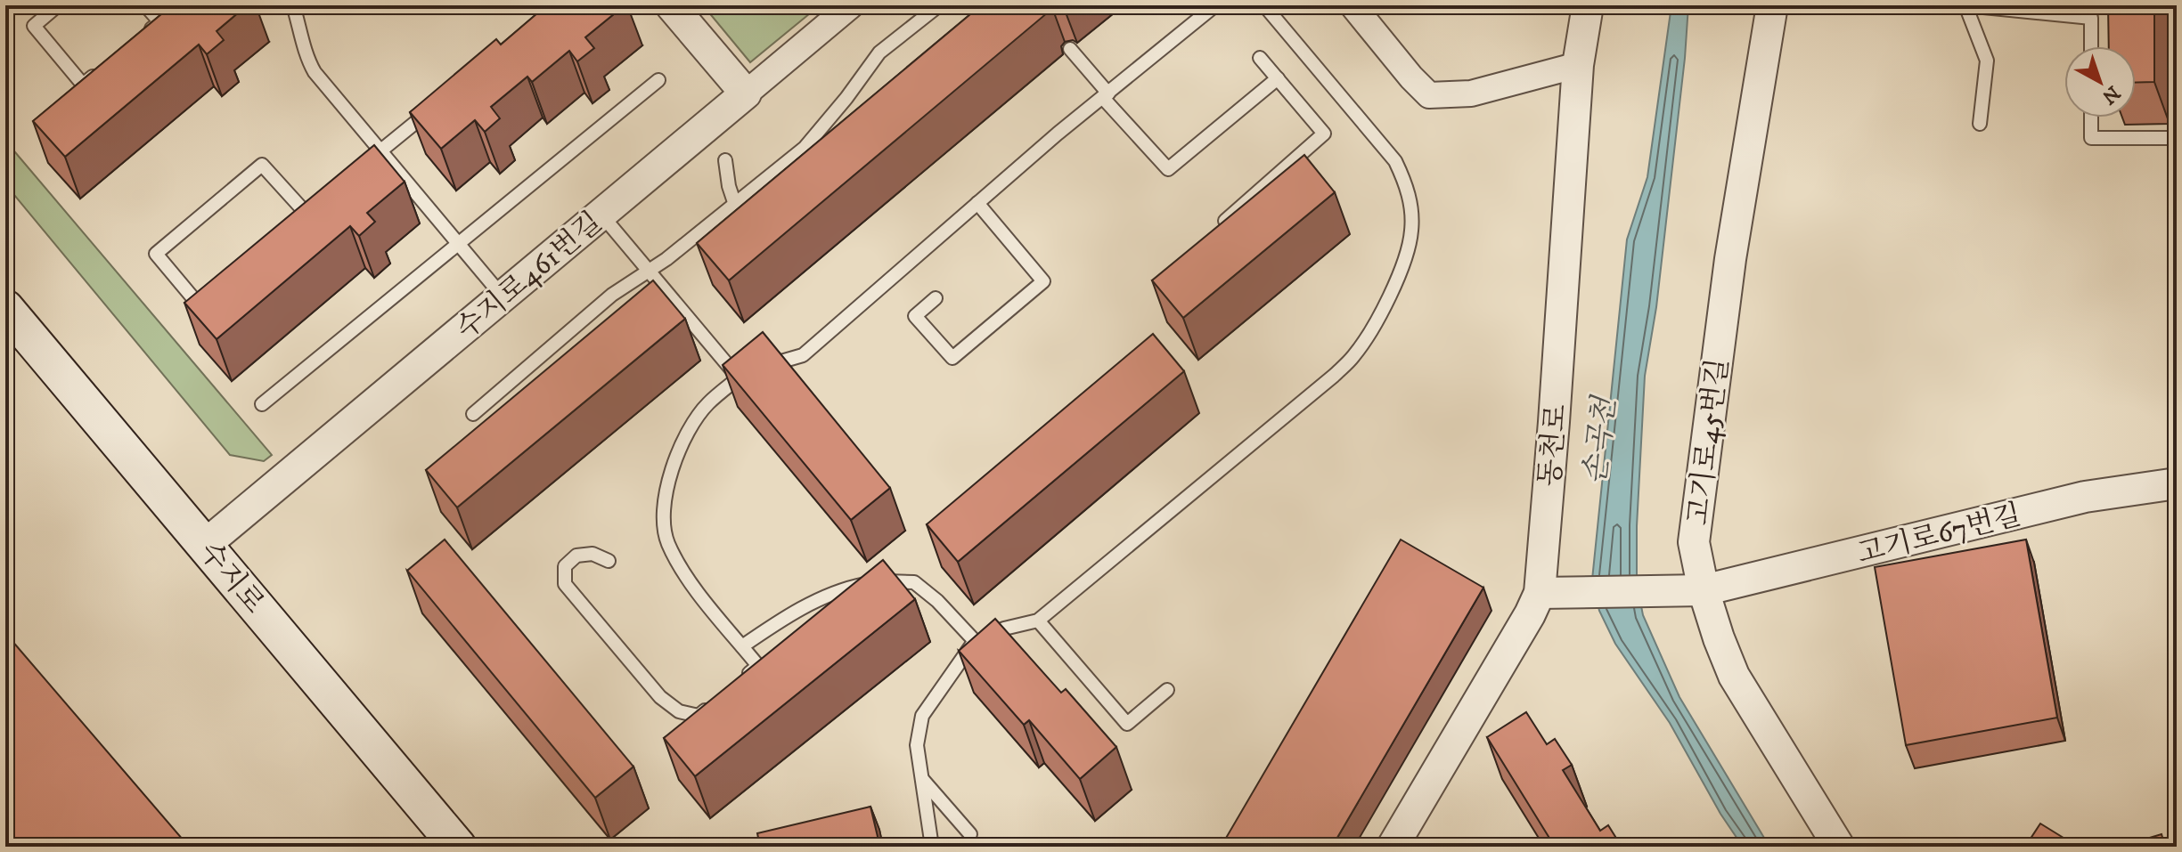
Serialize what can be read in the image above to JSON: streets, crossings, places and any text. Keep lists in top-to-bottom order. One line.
{"streets":{"main road":["수지로"],"street":["수지로461번길","고기로45번길","동천로","고기로67번길"]},"crossings":[["수지로461번길","수지로"],["고기로45번길","고기로67번길"],["동천로","고기로67번길"]],"water":["손곡천"],"north":"bottom right"}
